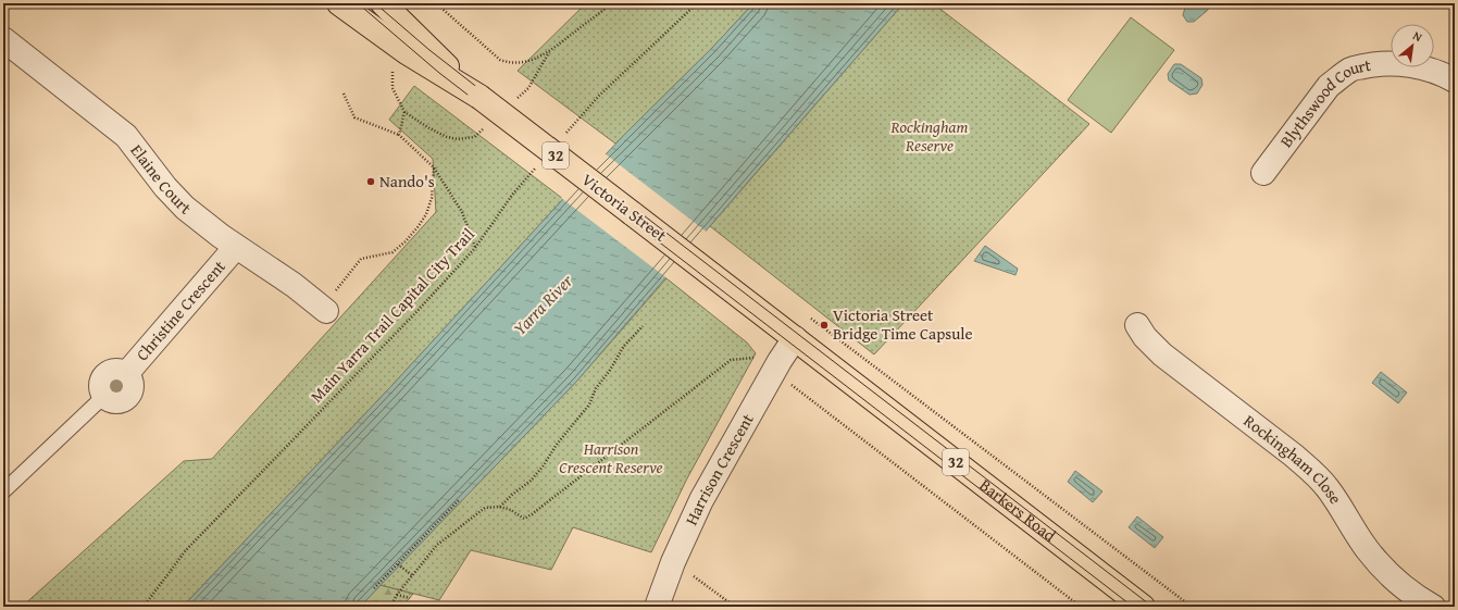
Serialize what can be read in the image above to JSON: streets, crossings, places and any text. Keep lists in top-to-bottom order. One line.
{"streets":{"main road":["32","Victoria Street","Barkers Road"],"street":["Blythswood Court","Elaine Court","Christine Crescent","Rockingham Close","Harrison Crescent"],"path":["Main Yarra Trail Capital City Trail"]},"crossings":[["Elaine Court","Christine Crescent"],["Victoria Street","Barkers Road"],["Harrison Crescent","Barkers Road"]],"water":["Yarra River"],"parks":["Rockingham Reserve","Harrison Crescent Reserve"],"places":["Nando's","Victoria Street Bridge Time Capsule"],"north":"top right"}
